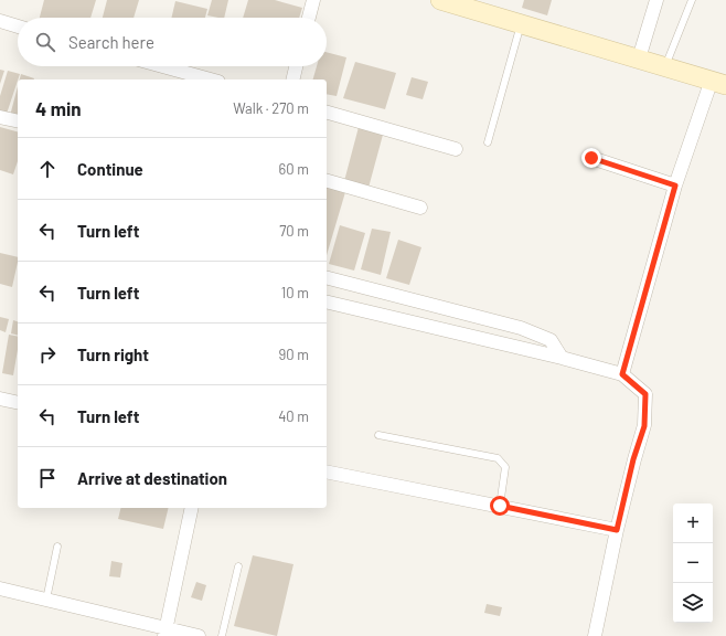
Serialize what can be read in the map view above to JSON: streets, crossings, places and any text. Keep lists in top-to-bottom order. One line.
{"page":{"search":"Search here","heading":["4 min","Walk · 270 m"],"list":[["Continue","60 m"],["Turn left","70 m"],["Turn left","10 m"],["Turn right","90 m"],["Turn left","40 m"],"Arrive at destination"],"map_buttons":["+","−"]}}
